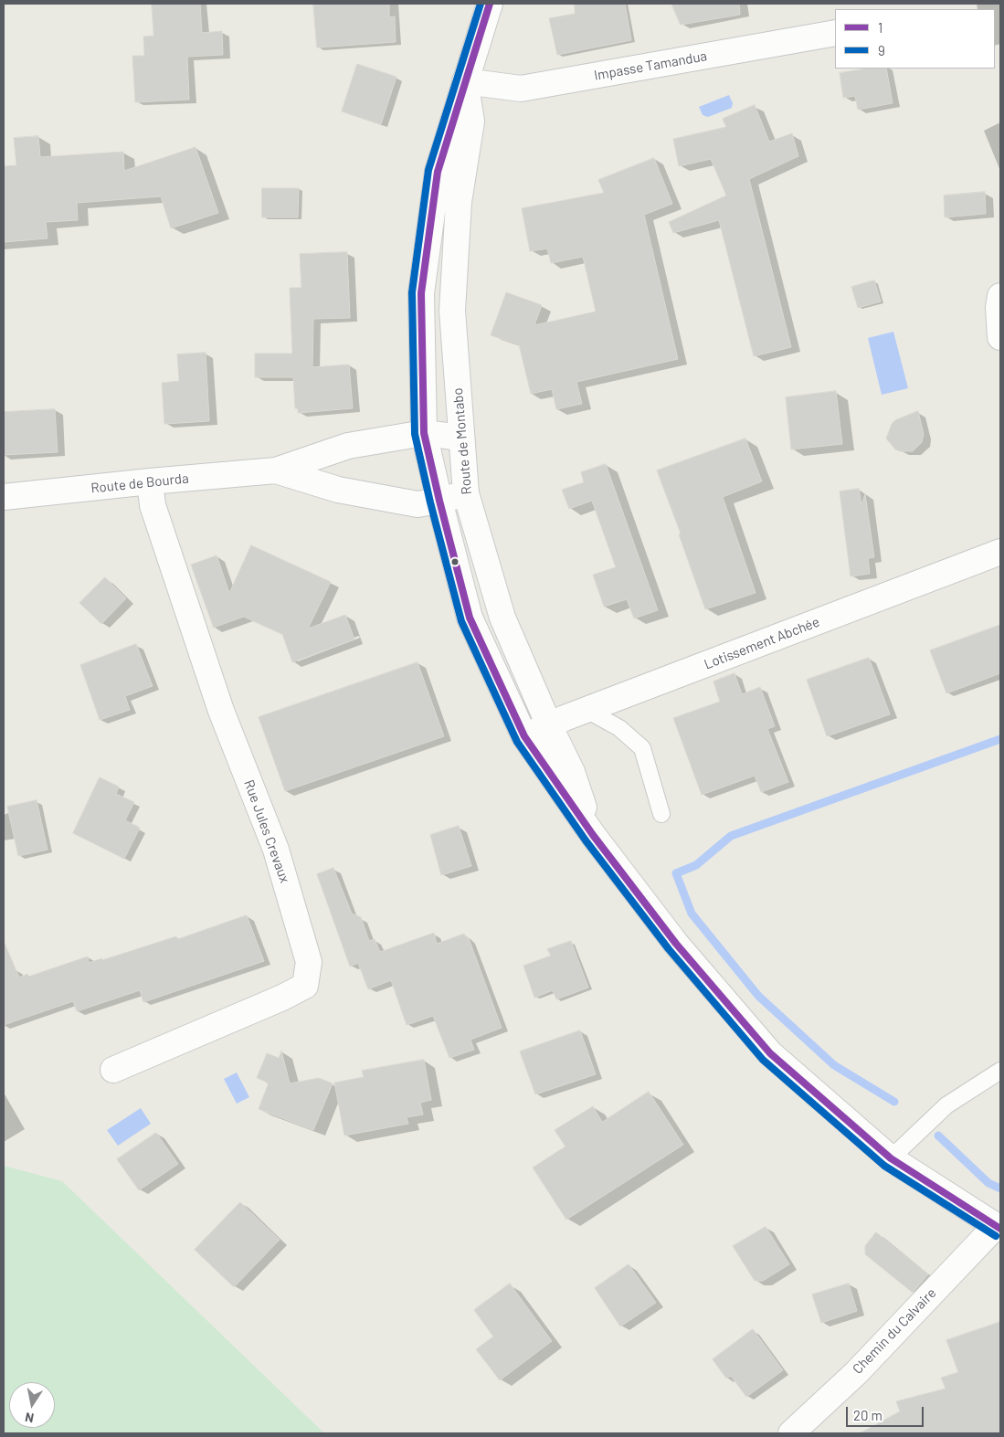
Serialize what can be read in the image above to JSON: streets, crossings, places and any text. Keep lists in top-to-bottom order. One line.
{"streets":{"street":["Impasse Tamandua","Route de Montabo","Route de Bourda","Lotissement Abchée","Rue Jules Crevaux","Chemin du Calvaire"]},"crossings":[["Impasse Tamandua","Route de Montabo"],["Route de Montabo","Route de Bourda"],["Route de Montabo","Lotissement Abchée"],["Route de Montabo","Chemin du Calvaire"],["Route de Bourda","Rue Jules Crevaux"]],"lines":["transit line 1","transit line 9"],"legend":["1","9"],"scale_bar":"20 m","north":"bottom"}
